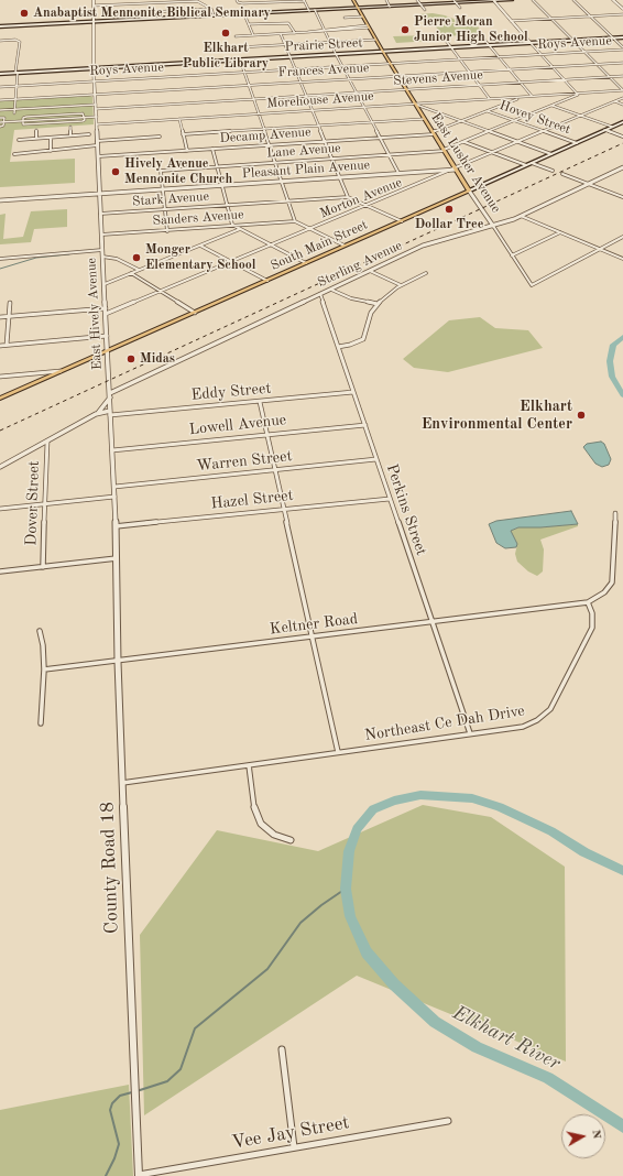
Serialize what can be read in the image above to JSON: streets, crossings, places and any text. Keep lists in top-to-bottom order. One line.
{"streets":{"main road":["Prairie Street","East Lusher Avenue","South Main Street"],"street":["Roys Avenue","Frances Avenue","Stevens Avenue","Morehouse Avenue","Hovey Street","Decamp Avenue","Lane Avenue","Pleasant Plain Avenue","Morton Avenue","Stark Avenue","Sanders Avenue","Sterling Avenue","East Hively Avenue","Eddy Street","Lowell Avenue","Warren Street","Hazel Street","Dover Street","Perkins Street","Keltner Road","Northeast Ce Dah Drive","County Road 18","Vee Jay Street"]},"crossings":[["Roys Avenue","East Lusher Avenue"],["Roys Avenue","East Hively Avenue"],["Prairie Street","East Lusher Avenue"],["Prairie Street","East Hively Avenue"],["Frances Avenue","East Lusher Avenue"],["Frances Avenue","East Hively Avenue"],["Stevens Avenue","East Lusher Avenue"],["Stevens Avenue","East Hively Avenue"],["Morehouse Avenue","Decamp Avenue"],["Morehouse Avenue","Lane Avenue"],["Morehouse Avenue","East Lusher Avenue"],["Morehouse Avenue","East Hively Avenue"],["Hovey Street","Decamp Avenue"],["Hovey Street","Lane Avenue"],["Hovey Street","Morton Avenue"],["Hovey Street","South Main Street"],["Decamp Avenue","East Lusher Avenue"],["Decamp Avenue","East Hively Avenue"],["Lane Avenue","East Lusher Avenue"],["Lane Avenue","Pleasant Plain Avenue"],["East Lusher Avenue","Pleasant Plain Avenue"],["East Lusher Avenue","Morton Avenue"],["East Lusher Avenue","South Main Street"],["East Lusher Avenue","Sterling Avenue"],["Pleasant Plain Avenue","Morton Avenue"],["Pleasant Plain Avenue","East Hively Avenue"],["Morton Avenue","East Hively Avenue"],["Stark Avenue","East Hively Avenue"],["Sanders Avenue","East Hively Avenue"],["South Main Street","East Hively Avenue"],["Sterling Avenue","East Hively Avenue"],["Sterling Avenue","Perkins Street"],["East Hively Avenue","Eddy Street"],["East Hively Avenue","Lowell Avenue"],["East Hively Avenue","Warren Street"],["East Hively Avenue","Hazel Street"],["East Hively Avenue","County Road 18"],["Eddy Street","Perkins Street"],["Lowell Avenue","Perkins Street"],["Warren Street","Perkins Street"],["Hazel Street","Perkins Street"],["Perkins Street","Keltner Road"],["Perkins Street","Northeast Ce Dah Drive"],["Keltner Road","Northeast Ce Dah Drive"],["Keltner Road","County Road 18"],["Northeast Ce Dah Drive","County Road 18"],["County Road 18","Vee Jay Street"]],"water":["Elkhart River"],"places":["Anabaptist Mennonite Biblical Seminary","Pierre Moran Junior High School","Elkhart Public Library","Hively Avenue Mennonite Church","Dollar Tree","Monger Elementary School","Midas","Elkhart Environmental Center"],"north":"right"}
